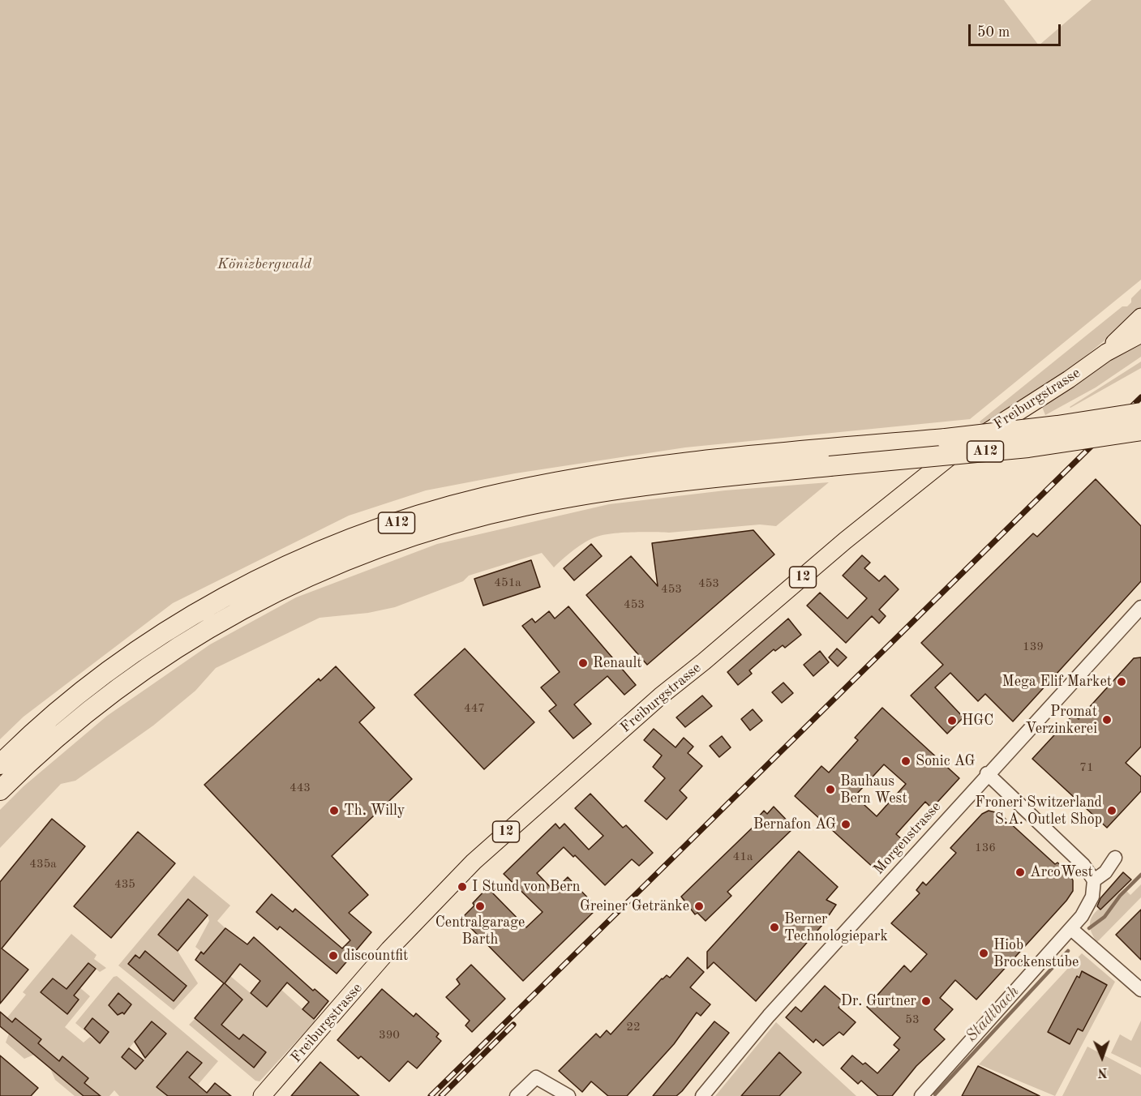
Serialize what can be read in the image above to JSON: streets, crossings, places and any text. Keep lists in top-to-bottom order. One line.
{"streets":{"highway":["A12"],"main road":["Freiburgstrasse","12"],"street":["Morgenstrasse"]},"water":["Stadtbach"],"parks":["Könizbergwald"],"places":["Renault","Mega Elif Market","Promat Verzinkerei","HGC","Sonic AG","Bauhaus Bern West","Th. Willy","Froneri Switzerland S.A. Outlet Shop","Bernafon AG","ArcoWest","I Stund von Bern","Centralgarage Barth","Greiner Getränke","Berner Technologiepark","Hiob Brockenstube","discountfit","Dr. Gurtner"],"house_numbers":["451a","453","453","453","139","447","71","443","136","41a","435a","435","53","22","390"],"scale_bar":"50 m","north":"bottom"}
